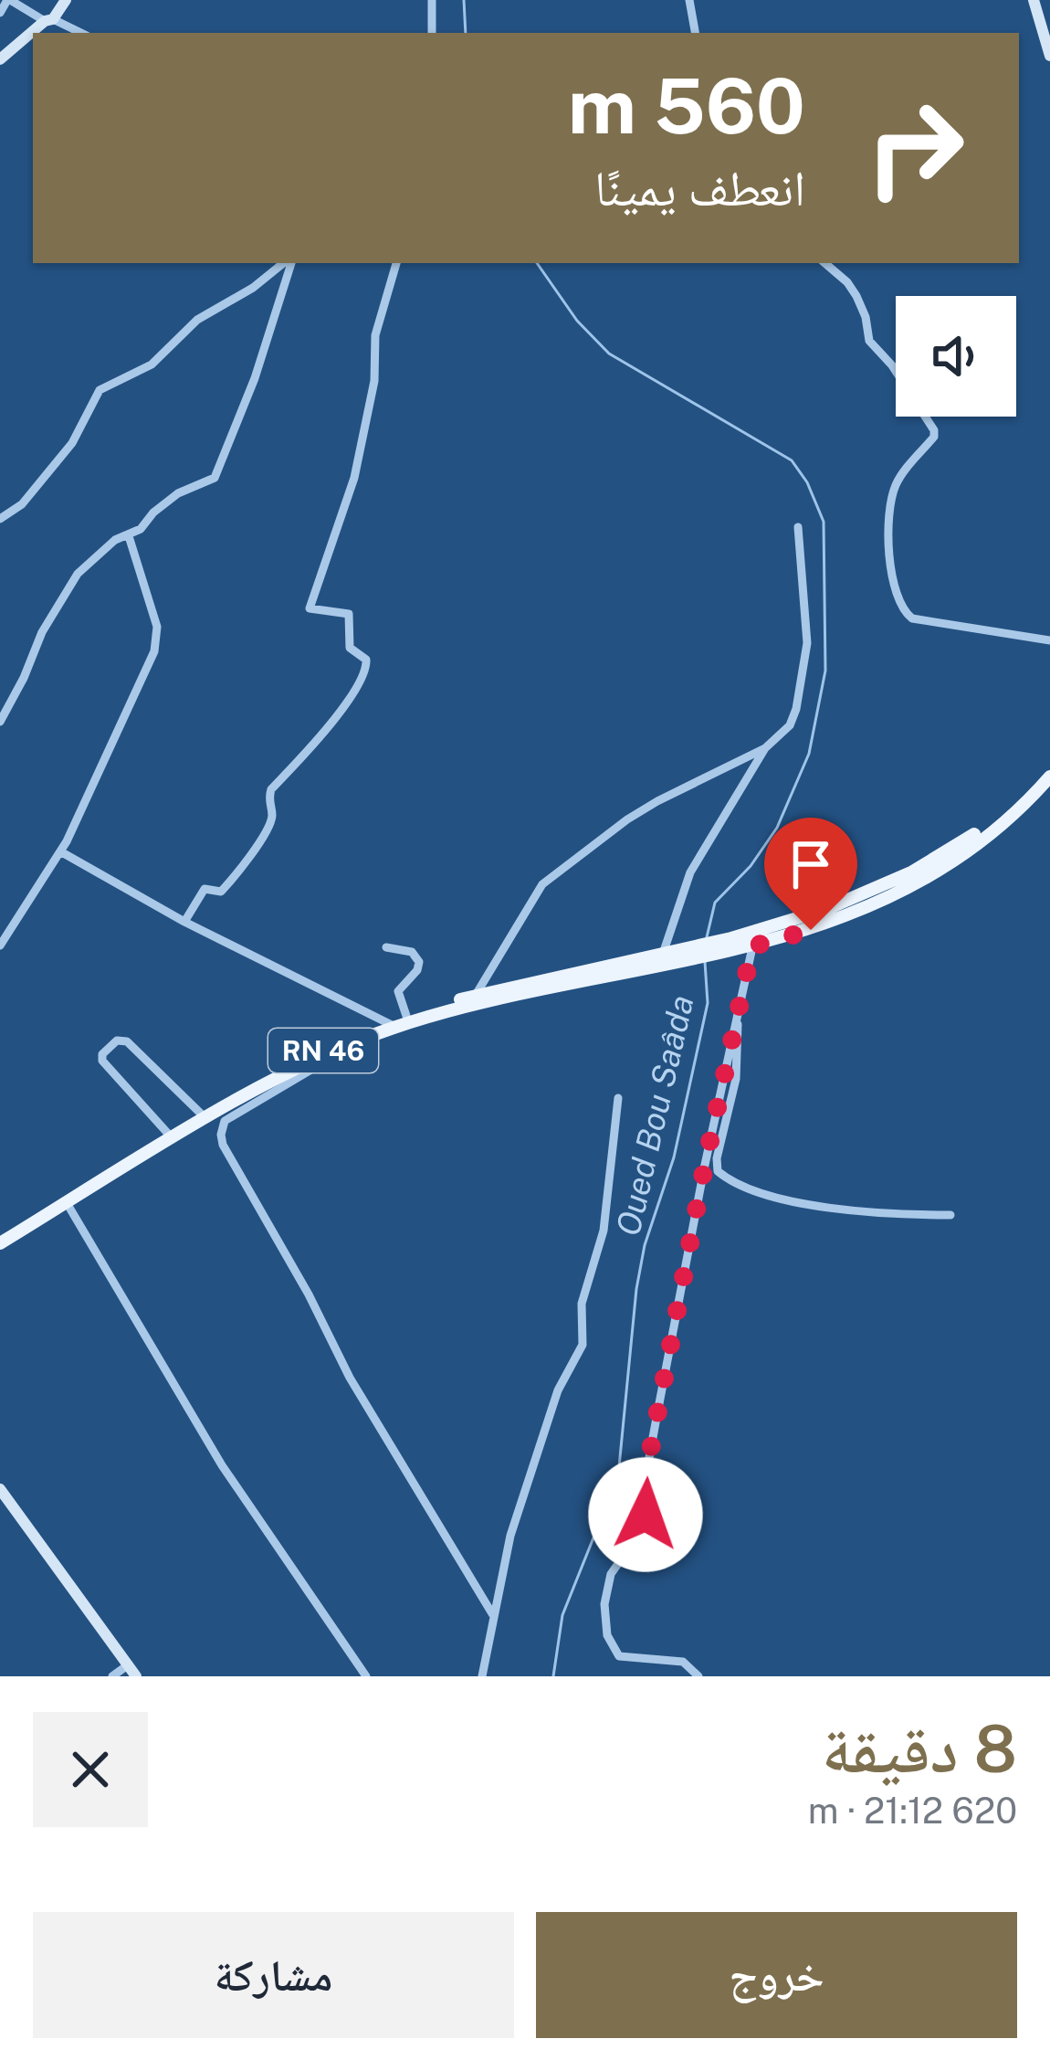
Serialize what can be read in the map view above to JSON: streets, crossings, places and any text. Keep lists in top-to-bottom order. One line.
{"streets":{"main road":["RN 46"]},"water":["Oued Bou Saâda"],"page":{"turn":["560 m","انعطف يمينًا"],"heading":["8 دقيقة","620 m · 21:12"],"buttons":["خروج","مشاركة"]}}
